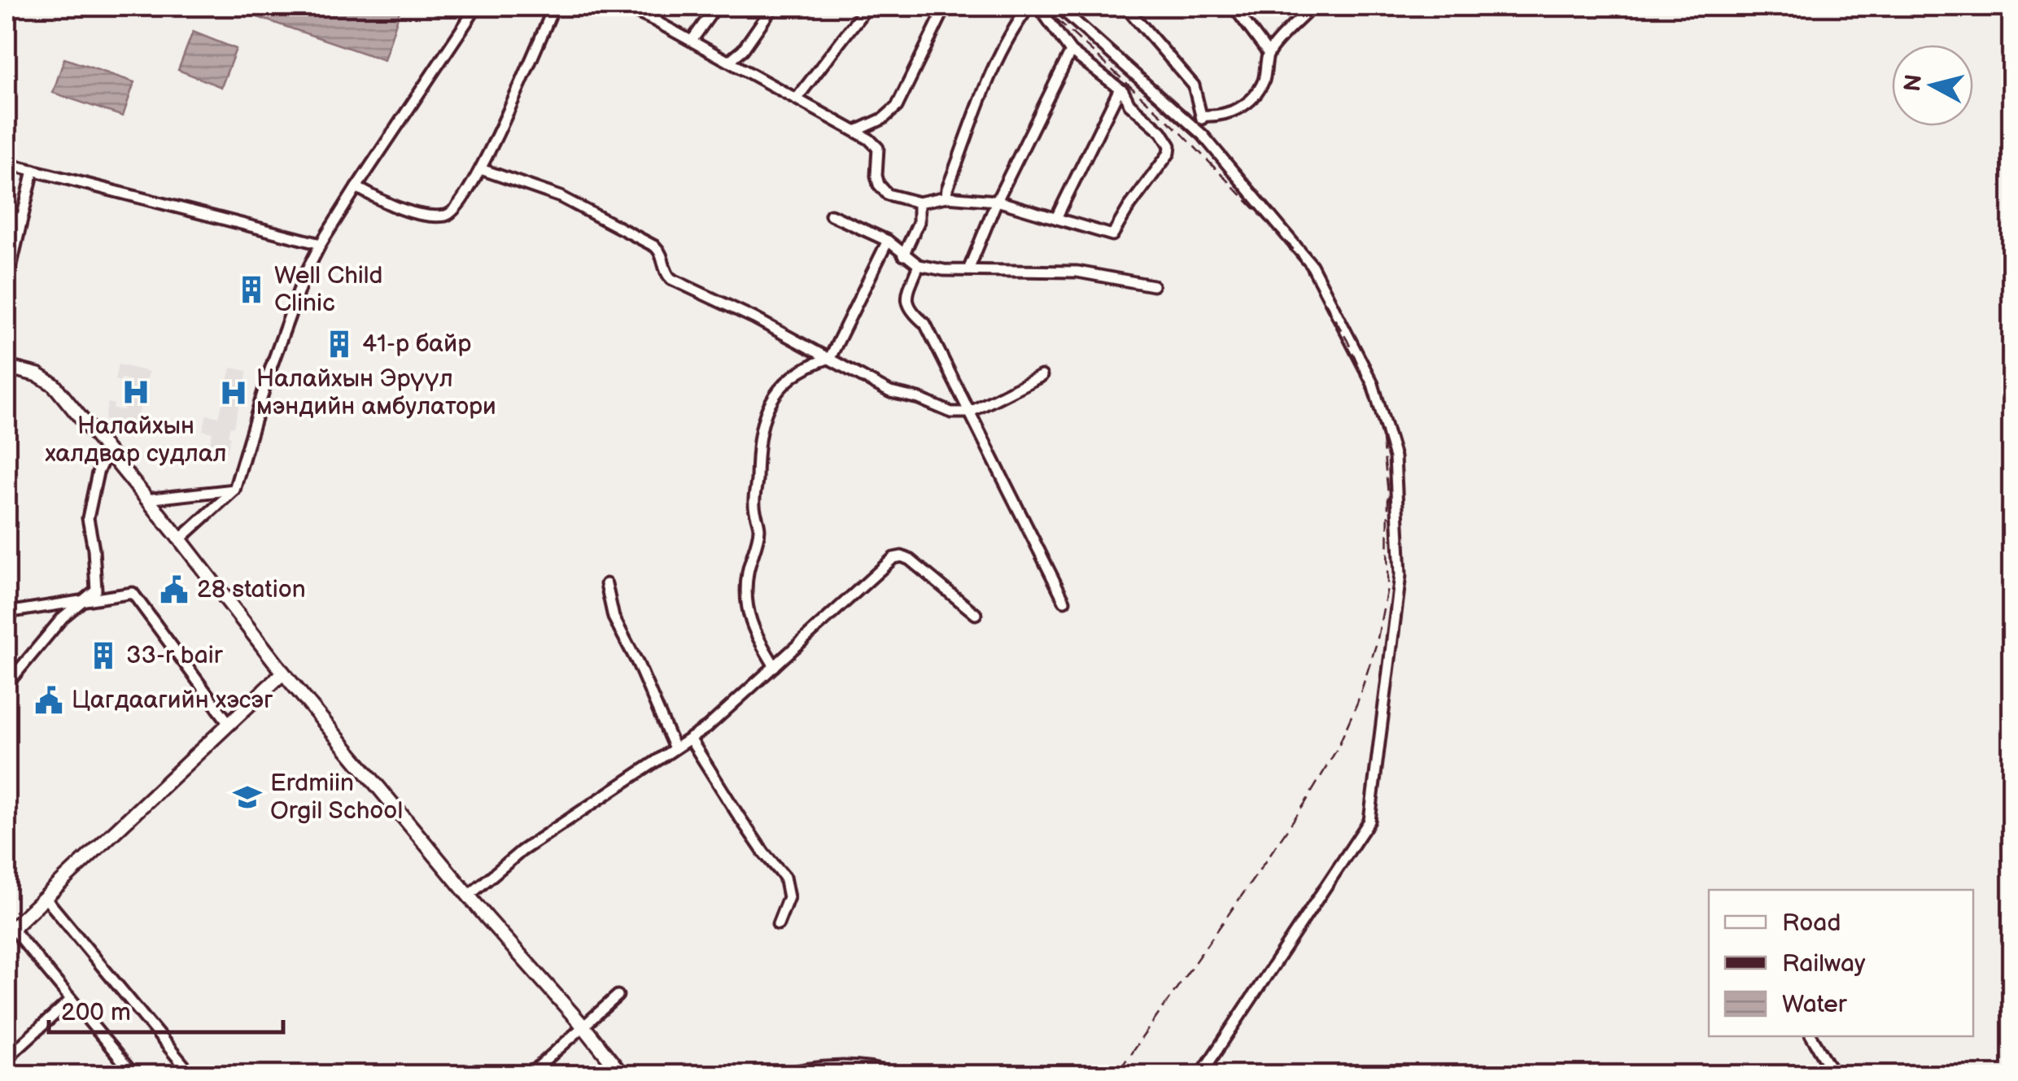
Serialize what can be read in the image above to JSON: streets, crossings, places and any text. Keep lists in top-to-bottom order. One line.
{"places":{"building":["Well Child Clinic","41-р байр","33-r bair"],"hospital":["Налайхын халдвар судлал","Налайхын Эрүүл мэндийн амбулатори"],"public building":["28 station","Цагдаагийн хэсэг"],"school or university":["Erdmiin Orgil School"]},"legend":["Road","Railway","Water"],"scale_bar":"200 m","north":"left"}
